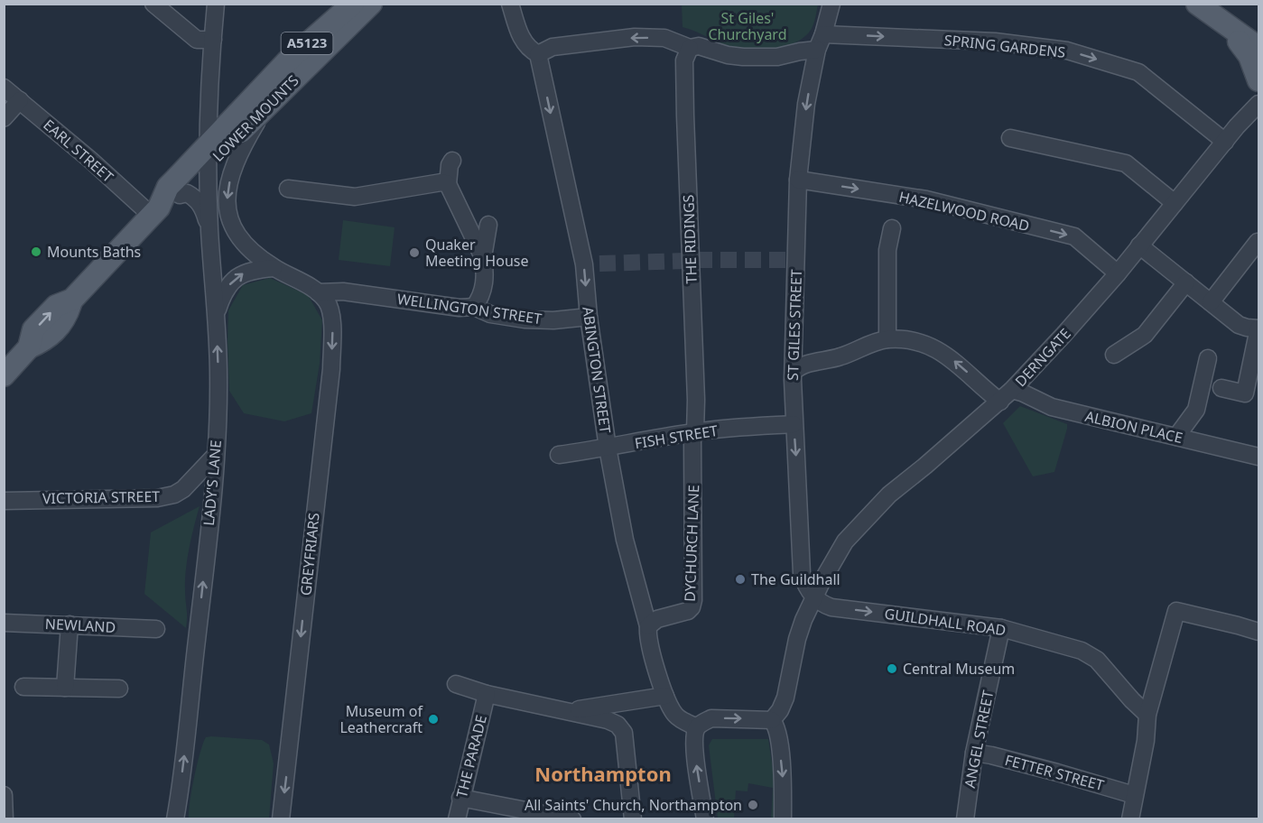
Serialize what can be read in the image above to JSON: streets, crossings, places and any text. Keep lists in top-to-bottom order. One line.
{"streets":{"main road":["A5123","LOWER MOUNTS"],"street":["SPRING GARDENS","EARL STREET","HAZELWOOD ROAD","THE RIDINGS","WELLINGTON STREET","ST GILES STREET","DERNGATE","ABINGTON STREET","ALBION PLACE","FISH STREET","LADY'S LANE","VICTORIA STREET","DYCHURCH LANE","GREYFRIARS","GUILDHALL ROAD","NEWLAND","ANGEL STREET","THE PARADE","FETTER STREET"]},"crossings":[["A5123","LOWER MOUNTS"],["A5123","EARL STREET"],["A5123","LADY'S LANE"],["SPRING GARDENS","ST GILES STREET"],["SPRING GARDENS","DERNGATE"],["LOWER MOUNTS","LADY'S LANE"],["HAZELWOOD ROAD","ST GILES STREET"],["HAZELWOOD ROAD","DERNGATE"],["THE RIDINGS","FISH STREET"],["THE RIDINGS","DYCHURCH LANE"],["WELLINGTON STREET","ABINGTON STREET"],["WELLINGTON STREET","GREYFRIARS"],["ST GILES STREET","DERNGATE"],["ST GILES STREET","FISH STREET"],["ST GILES STREET","GUILDHALL ROAD"],["DERNGATE","ALBION PLACE"],["DERNGATE","GUILDHALL ROAD"],["ABINGTON STREET","FISH STREET"],["ABINGTON STREET","DYCHURCH LANE"],["FISH STREET","DYCHURCH LANE"],["LADY'S LANE","VICTORIA STREET"],["GUILDHALL ROAD","ANGEL STREET"],["ANGEL STREET","FETTER STREET"]],"one_way":["ST GILES STREET","LADY'S LANE","GREYFRIARS","GUILDHALL ROAD"],"districts":["Northampton"],"parks":["St Giles' Churchyard"],"places":["Mounts Baths","Quaker Meeting House","The Guildhall","Central Museum","Museum of Leathercraft","All Saints' Church, Northampton"]}
